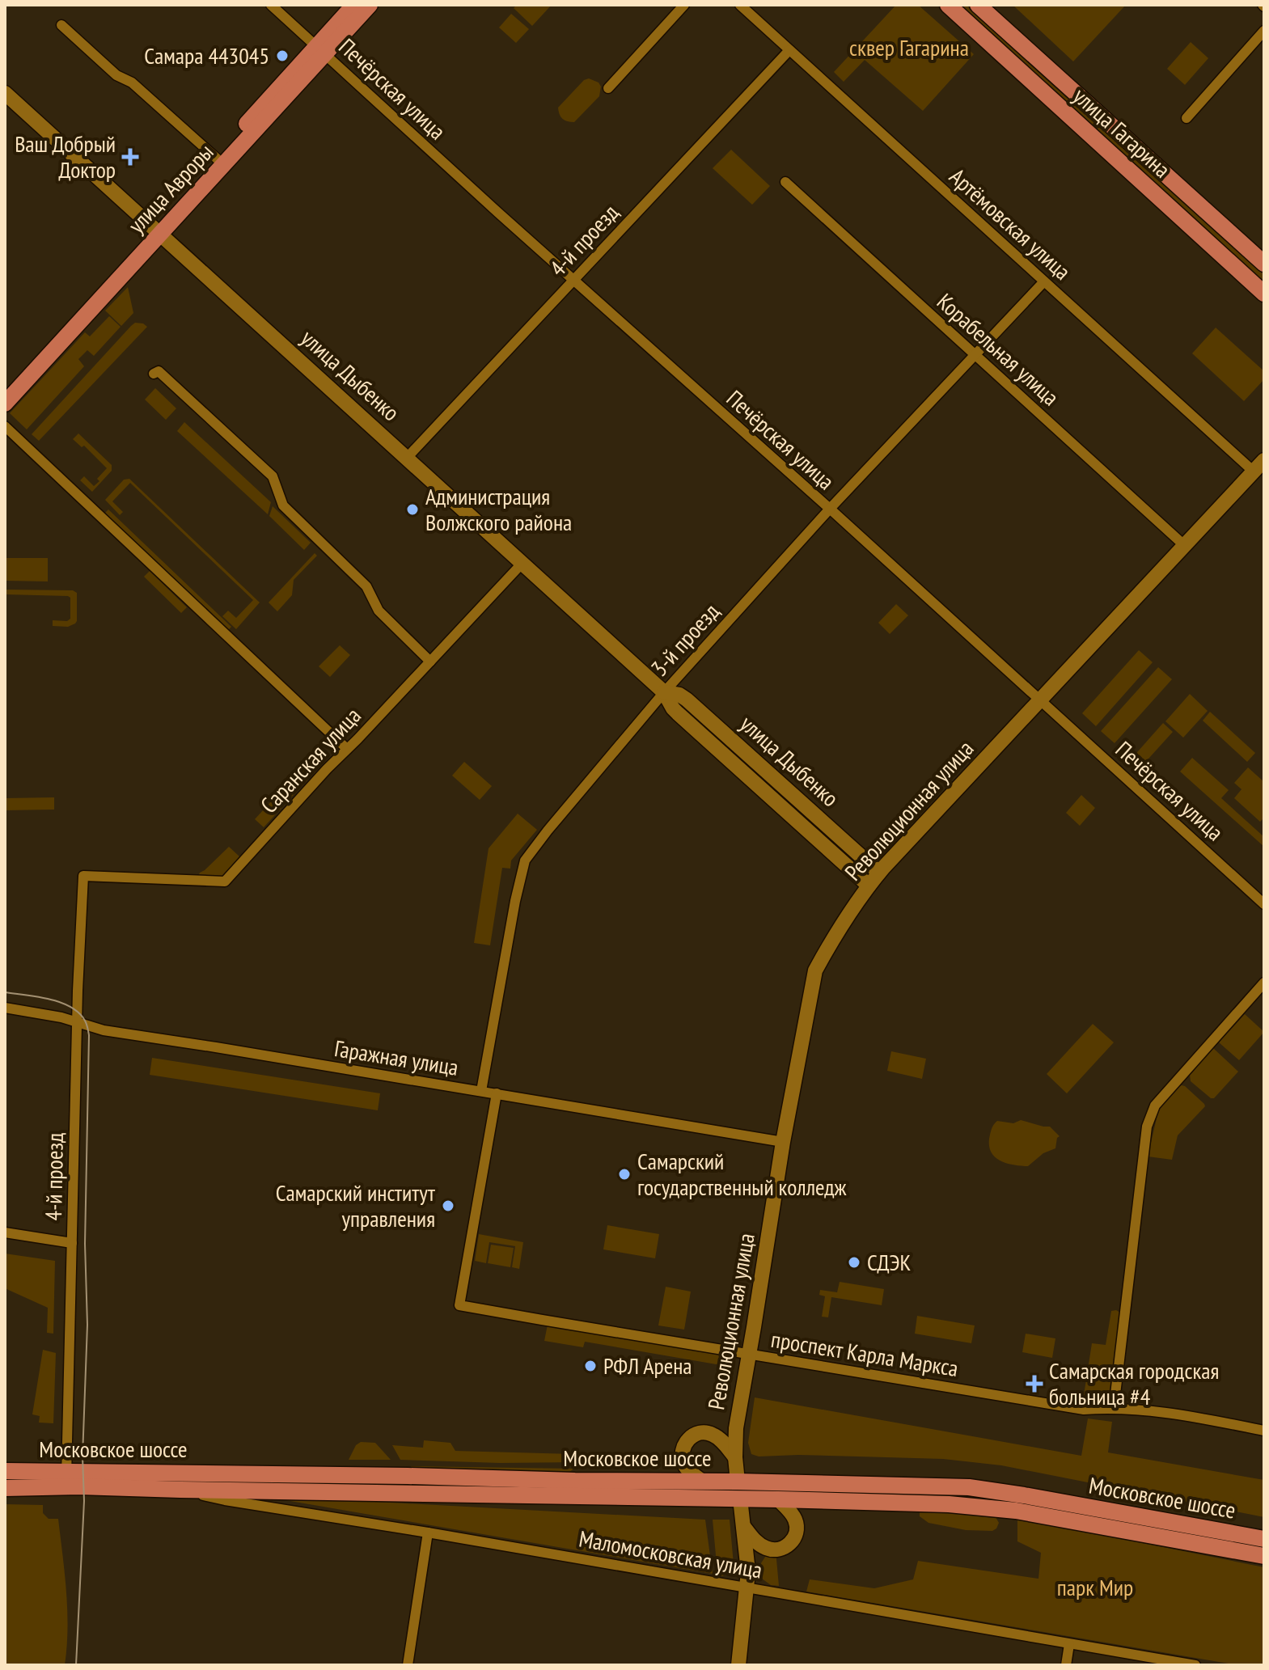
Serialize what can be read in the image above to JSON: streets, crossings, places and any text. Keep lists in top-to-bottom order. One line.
{"streets":{"main road":["улица Гагарина","улица Авроры","улица Дыбенко","Революционная улица","Московское шоссе"],"street":["Печёрская улица","Артёмовская улица","4-й проезд","Корабельная улица","3-й проезд","Саранская улица","Гаражная улица","проспект Карла Маркса","Маломосковская улица"]},"crossings":[["Печёрская улица","улица Авроры"],["Печёрская улица","4-й проезд"],["Печёрская улица","3-й проезд"],["Печёрская улица","Революционная улица"],["улица Авроры","улица Дыбенко"],["Артёмовская улица","4-й проезд"],["Артёмовская улица","3-й проезд"],["Артёмовская улица","Революционная улица"],["4-й проезд","улица Дыбенко"],["4-й проезд","Саранская улица"],["4-й проезд","Гаражная улица"],["4-й проезд","Московское шоссе"],["Корабельная улица","3-й проезд"],["Корабельная улица","Революционная улица"],["улица Дыбенко","3-й проезд"],["улица Дыбенко","Саранская улица"],["улица Дыбенко","Революционная улица"],["3-й проезд","Гаражная улица"],["Революционная улица","Гаражная улица"],["Революционная улица","проспект Карла Маркса"],["Революционная улица","Московское шоссе"],["Революционная улица","Маломосковская улица"],["Гаражная улица","проспект Карла Маркса"],["Московское шоссе","Маломосковская улица"]],"parks":["сквер Гагарина","парк Мир"],"places":{"other":["Самара 443045","Администрация Волжского района","Самарский государственный колледж","Самарский институт управления","СДЭК","РФЛ Арена"],"health":["Ваш Добрый Доктор","Самарская городская больница #4"]}}
